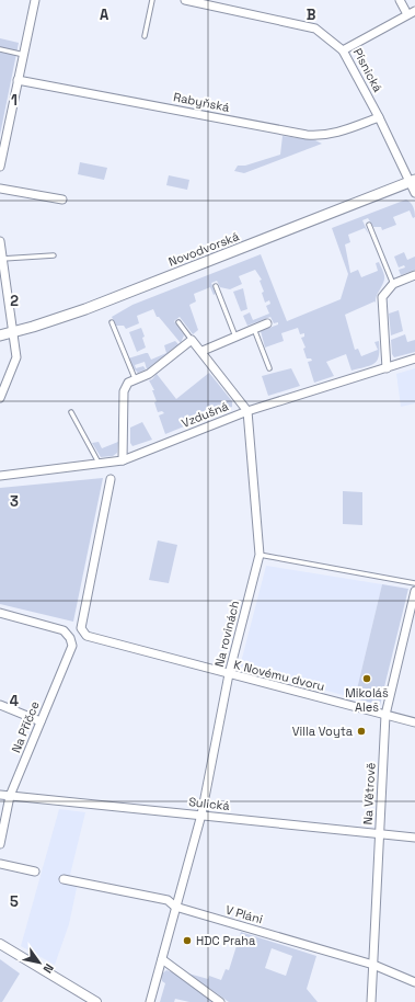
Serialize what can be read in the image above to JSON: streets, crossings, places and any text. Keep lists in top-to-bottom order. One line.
{"streets":{"main road":["Novodvorská"],"street":["Písnická","Rabyňská","Vzdušná","Na rovinách","K Novému dvoru","Na Příčce","Na Větrově","Sulická","V Pláni"]},"crossings":[["Písnická","Rabyňská"],["Písnická","Novodvorská"],["Vzdušná","Na rovinách"],["Na rovinách","K Novému dvoru"],["Na rovinách","Sulická"],["Na rovinách","V Pláni"],["K Novému dvoru","Na Větrově"],["Na Příčce","Sulická"],["Na Větrově","Sulická"],["Na Větrově","V Pláni"]],"places":["Mikoláš Aleš","Villa Voyta","HDC Praha"],"north":"bottom right","grid":{"columns":["A","B"],"rows":["1","2","3","4","5"]}}
